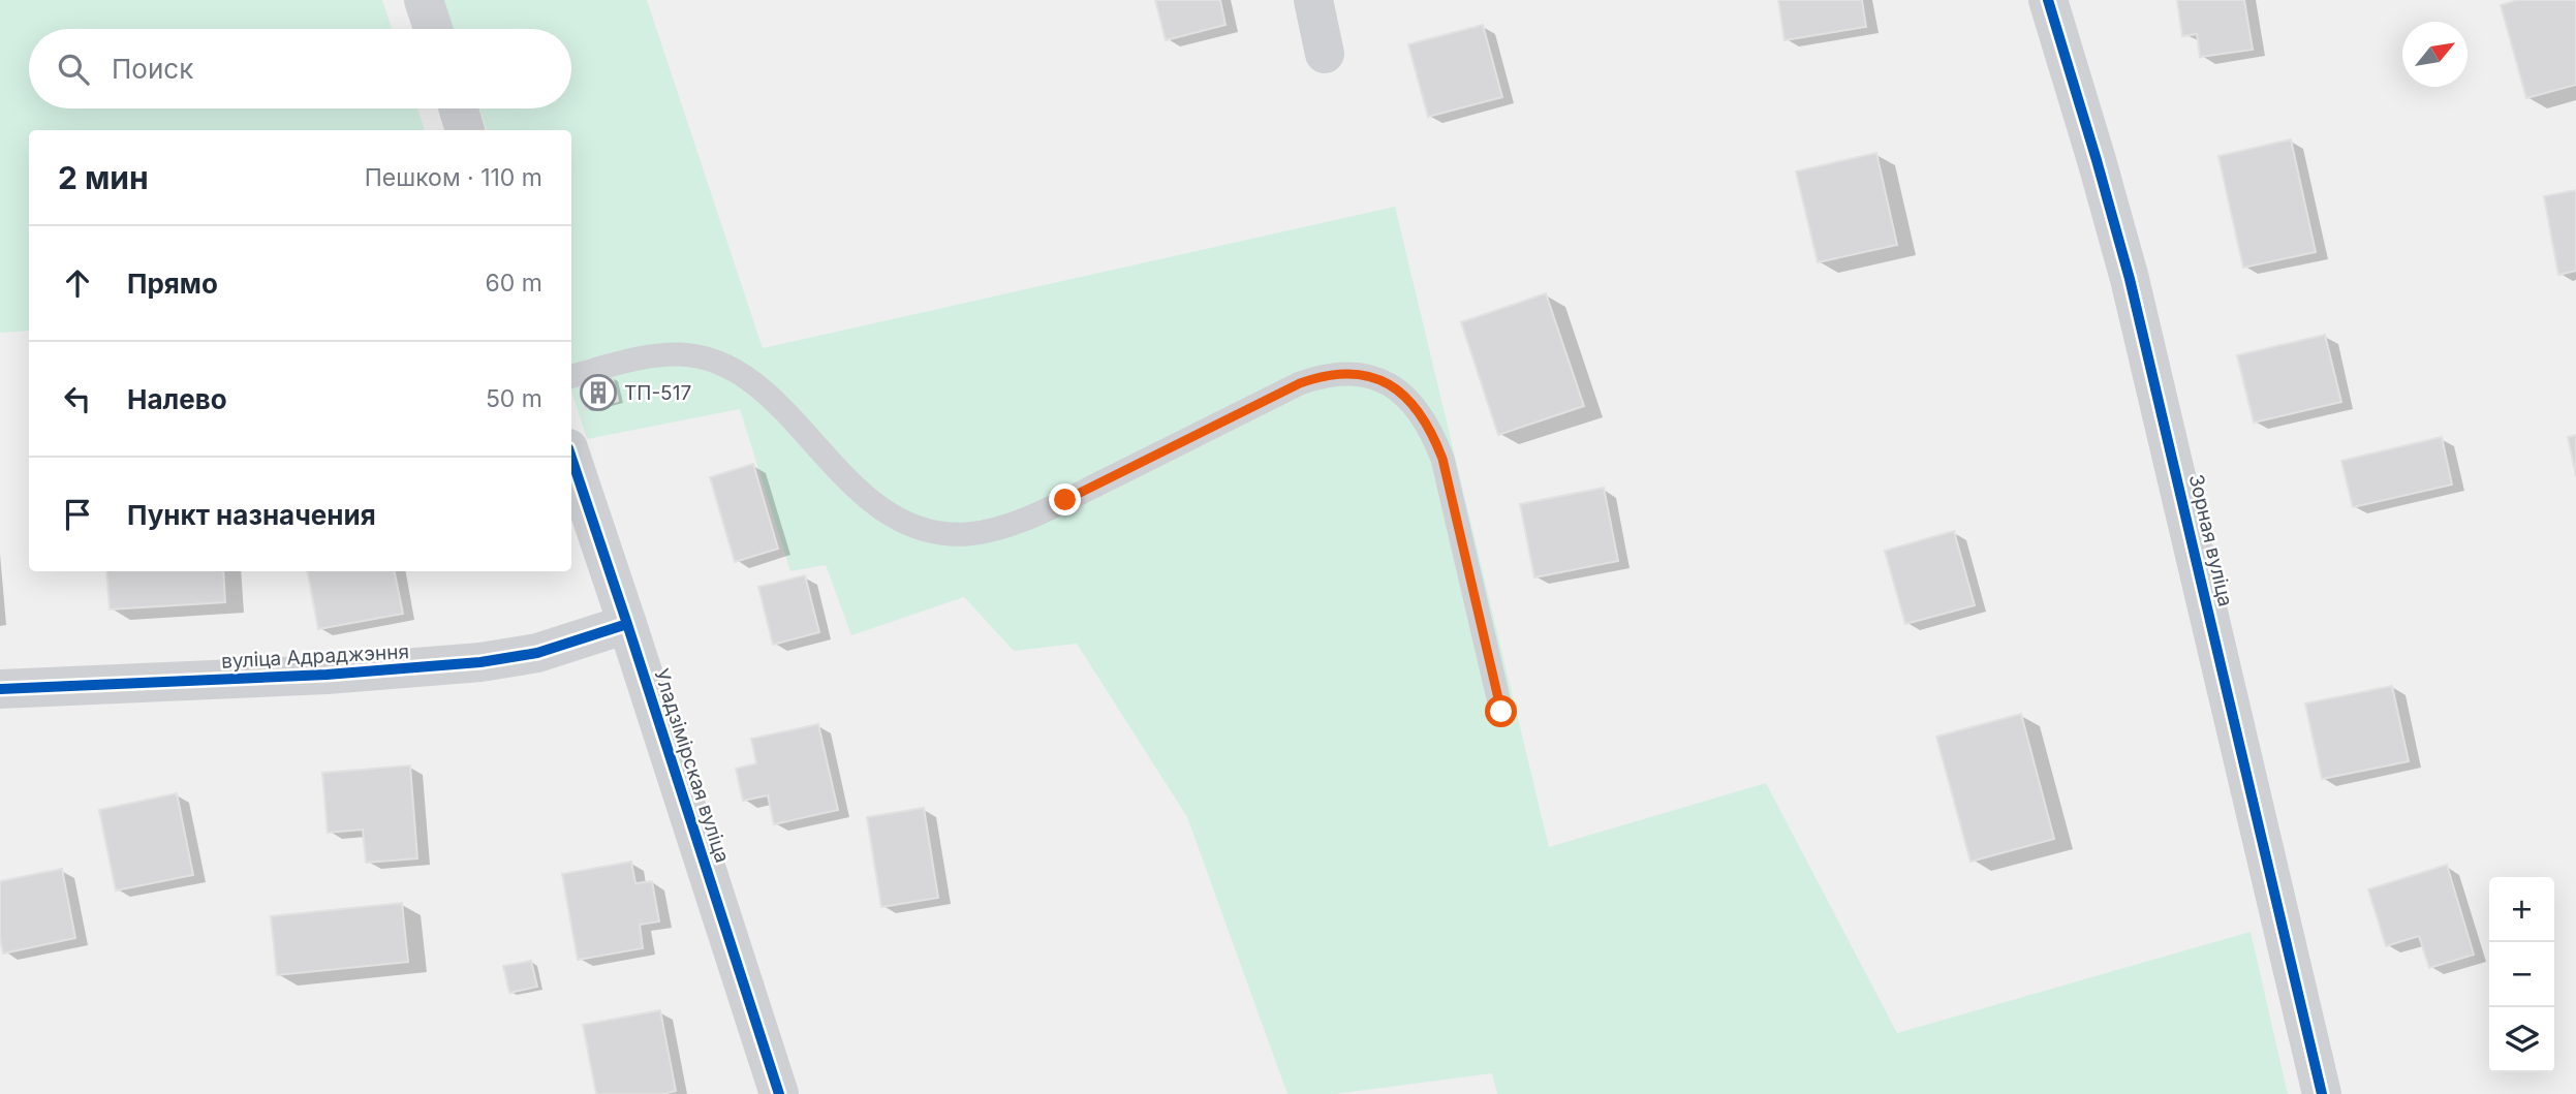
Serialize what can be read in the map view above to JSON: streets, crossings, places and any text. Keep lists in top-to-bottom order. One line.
{"streets":{"street":["Зорная вуліца","вуліца Адраджэння","Уладзімірская вуліца"]},"crossings":[["вуліца Адраджэння","Уладзімірская вуліца"]],"places":{"building":["ТП-517"]},"north":"top right","page":{"search":"Поиск","heading":["2 мин","Пешком · 110 m"],"list":[["Прямо","60 m"],["Налево","50 m"],"Пункт назначения"],"map_buttons":["+","−"]}}
